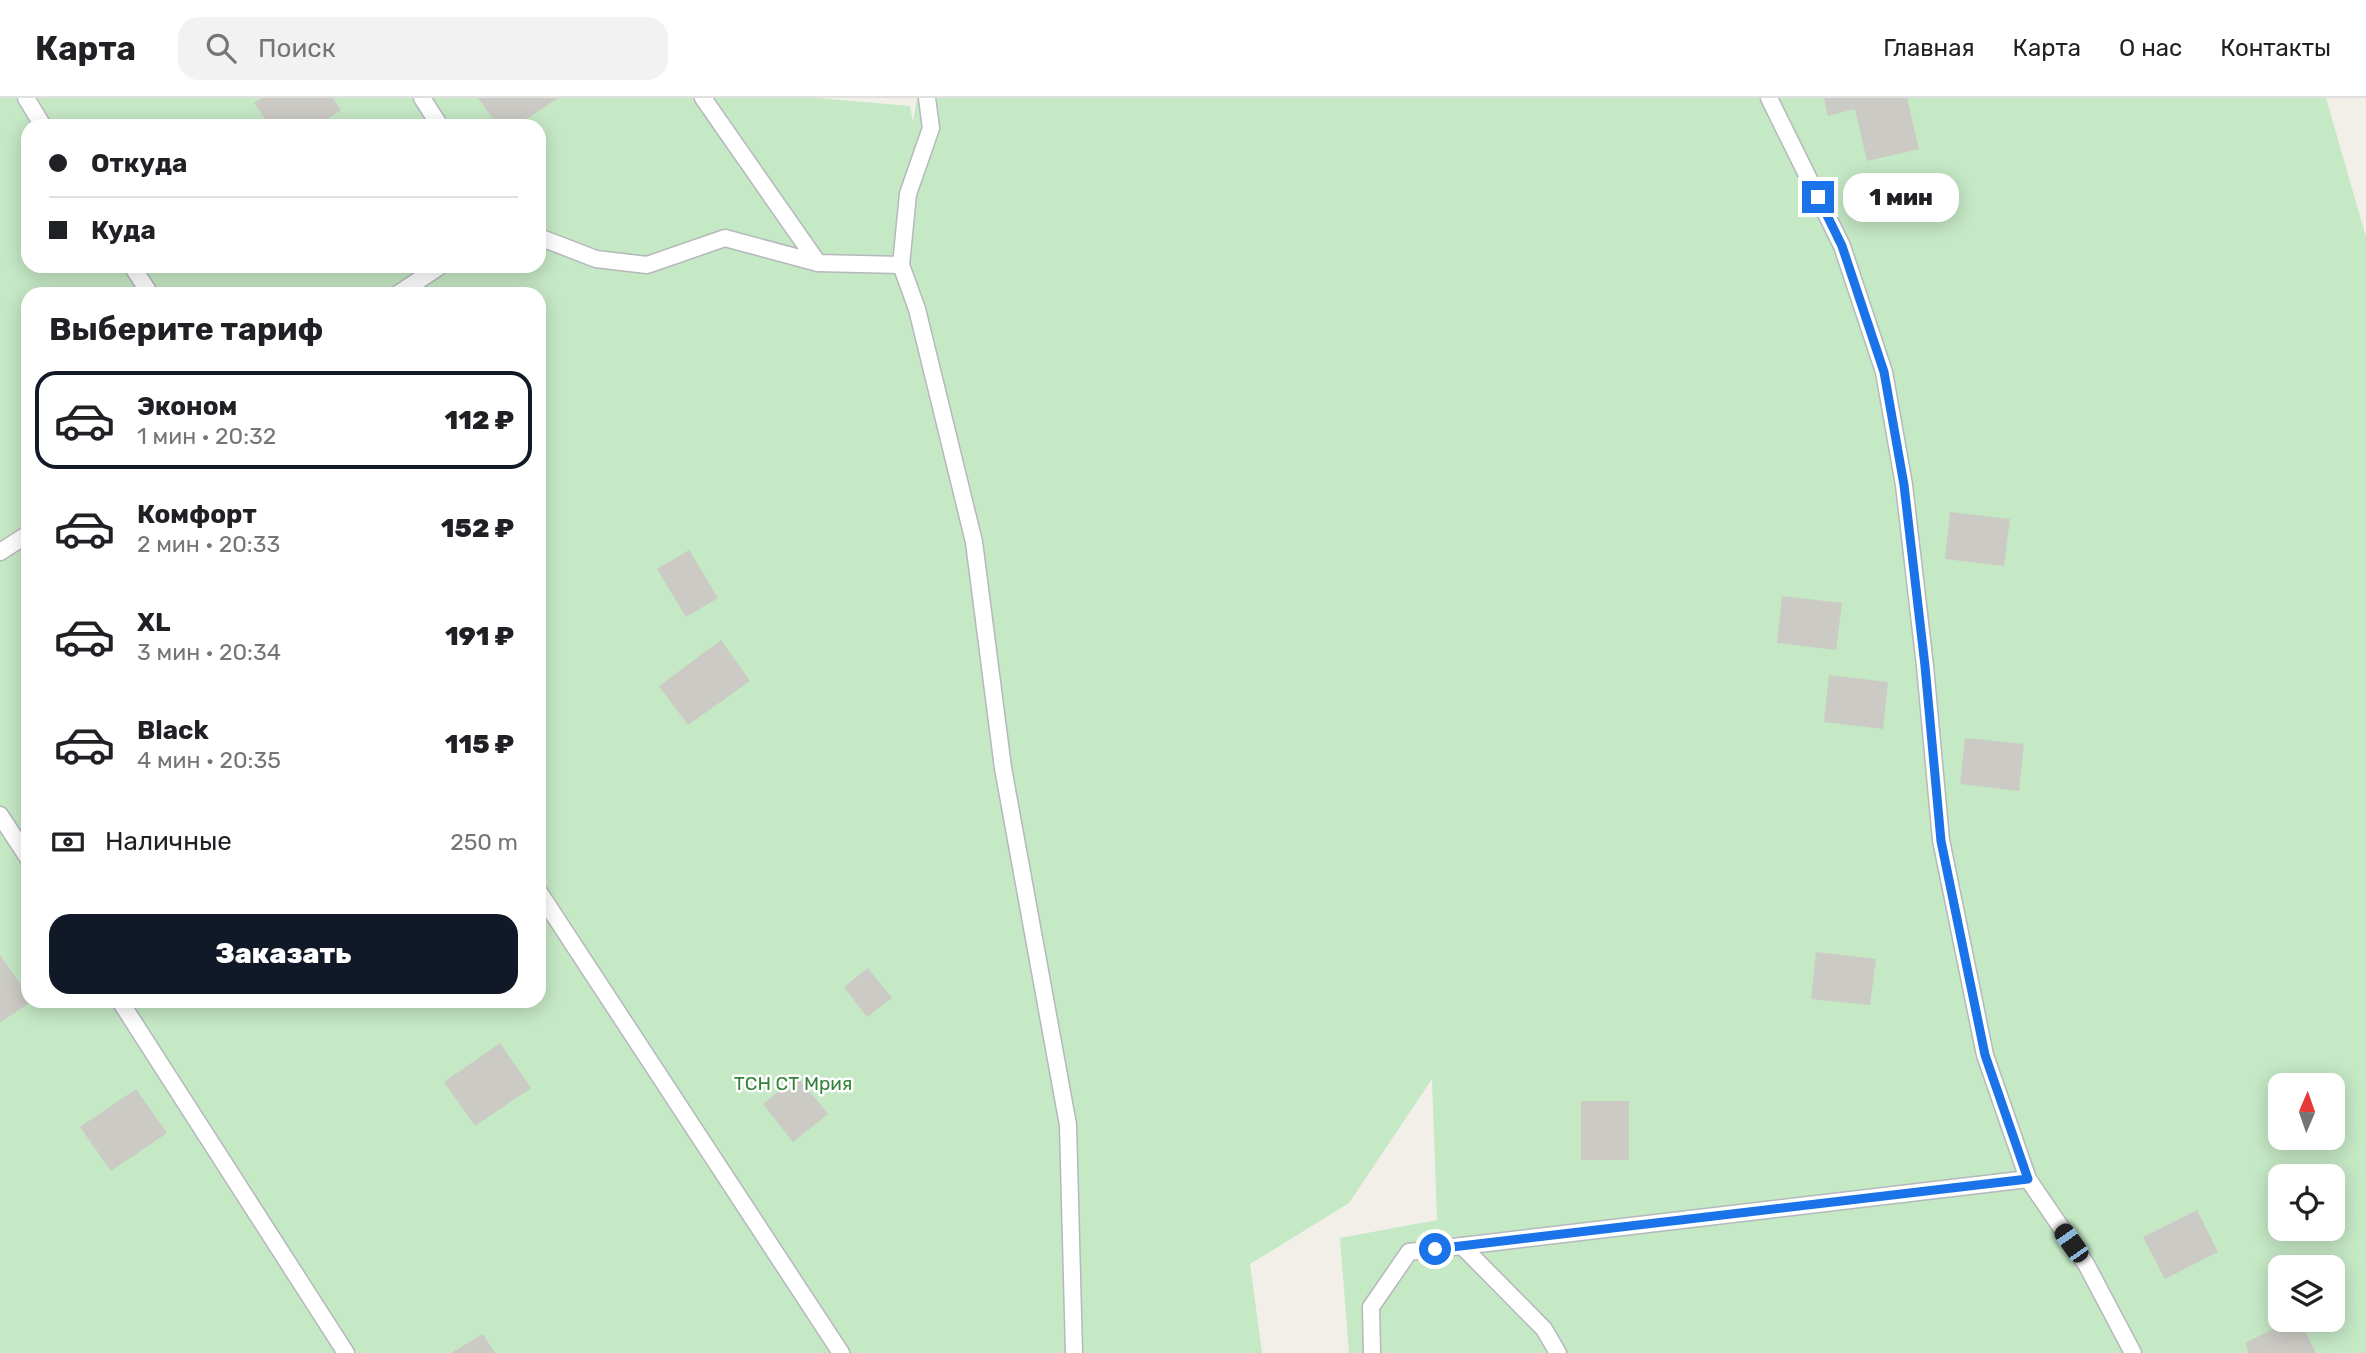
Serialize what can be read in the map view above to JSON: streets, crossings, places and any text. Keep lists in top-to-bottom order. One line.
{"parks":["ТСН СТ Мрия"],"north":"top","page":{"header":"Карта","search":"Поиск","nav":["Главная","Карта","О нас","Контакты"],"banner":["Откуда","Куда"],"bubble":"1 мин","heading":"Выберите тариф","list":[{"name":"Эконом","note":"1 мин · 20:32","value":"112 ₽"},{"name":"Комфорт","note":"2 мин · 20:33","value":"152 ₽"},{"name":"XL","note":"3 мин · 20:34","value":"191 ₽"},{"name":"Black","note":"4 мин · 20:35","value":"115 ₽"}],"pay":["Наличные","250 m"],"buttons":"Заказать"}}
